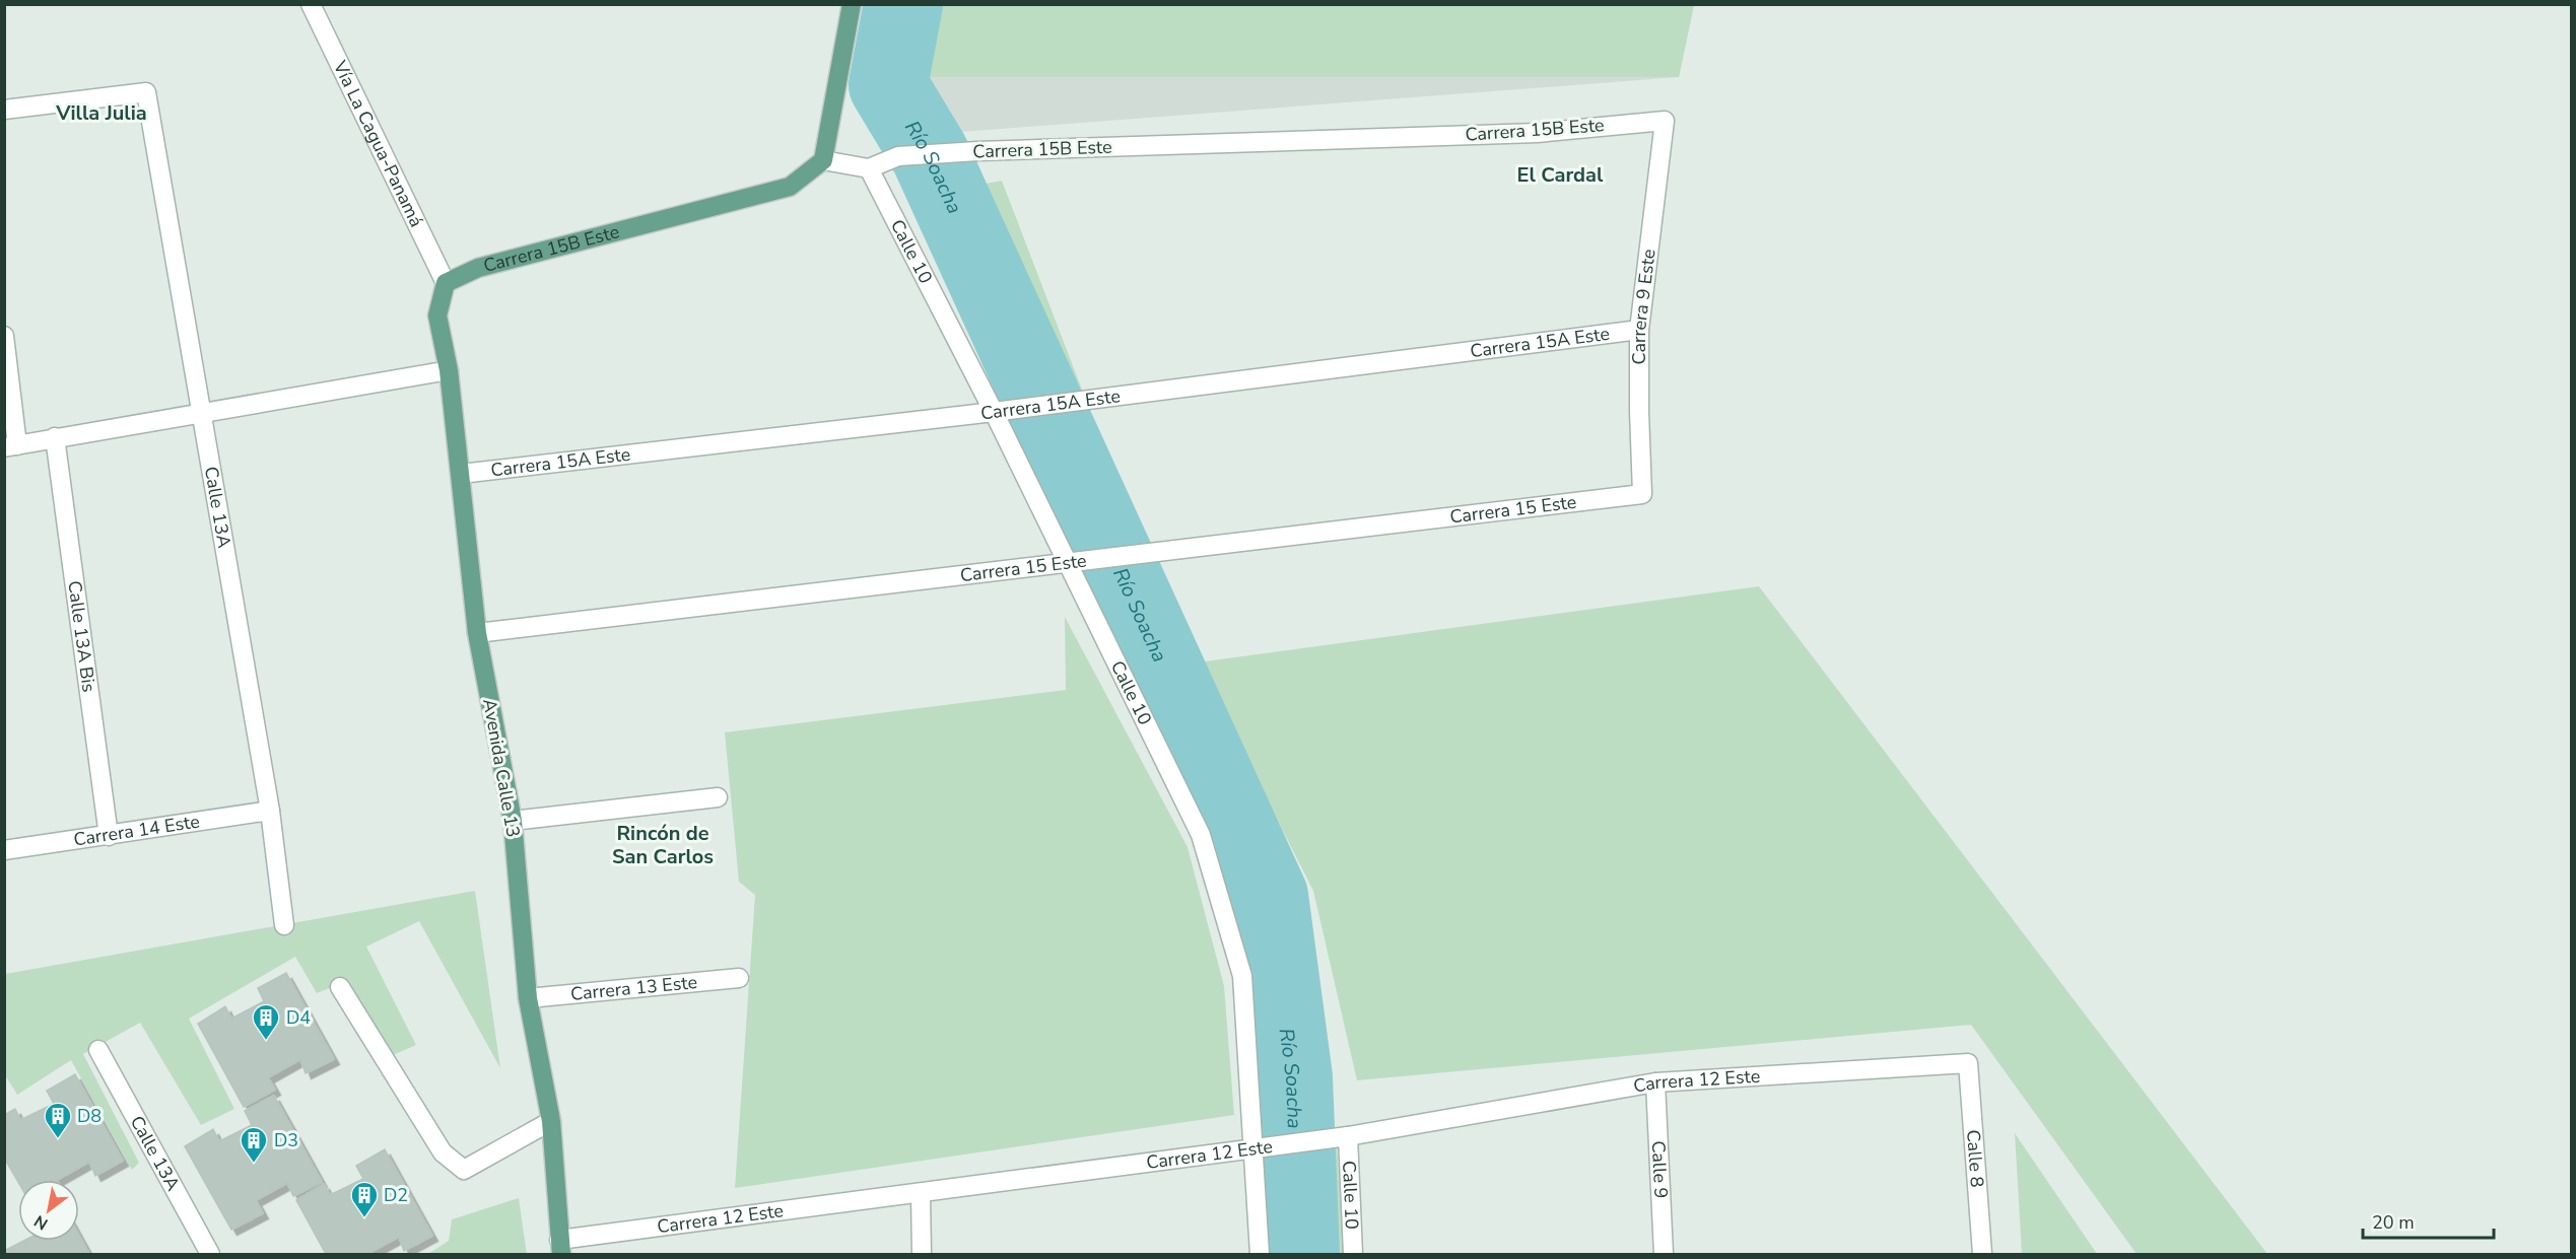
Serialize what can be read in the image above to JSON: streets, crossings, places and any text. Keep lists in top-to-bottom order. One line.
{"streets":{"main road":["Carrera 15B Este","Avenida Calle 13"],"street":["Vía La Cagua-Panamá","Calle 10","Carrera 9 Este","Carrera 15A Este","Calle 13A","Carrera 15 Este","Calle 13A Bis","Carrera 14 Este","Carrera 13 Este","Carrera 12 Este","Calle 8","Calle 9"]},"crossings":[["Carrera 15B Este","Vía La Cagua-Panamá"],["Carrera 15B Este","Calle 10"],["Carrera 15B Este","Carrera 9 Este"],["Carrera 15B Este","Avenida Calle 13"],["Vía La Cagua-Panamá","Avenida Calle 13"],["Calle 10","Carrera 15A Este"],["Calle 10","Carrera 15 Este"],["Calle 10","Carrera 12 Este"],["Carrera 9 Este","Carrera 15A Este"],["Carrera 9 Este","Carrera 15 Este"],["Carrera 15A Este","Avenida Calle 13"],["Calle 13A","Carrera 14 Este"],["Carrera 15 Este","Avenida Calle 13"],["Calle 13A Bis","Carrera 14 Este"],["Avenida Calle 13","Carrera 13 Este"],["Avenida Calle 13","Carrera 12 Este"],["Carrera 12 Este","Calle 8"],["Carrera 12 Este","Calle 9"]],"districts":["Villa Julia","El Cardal","Rincón de San Carlos"],"water":["Río Soacha"],"places":{"building":["D4","D8","D3","D2"]},"scale_bar":"20 m","north":"bottom left"}
